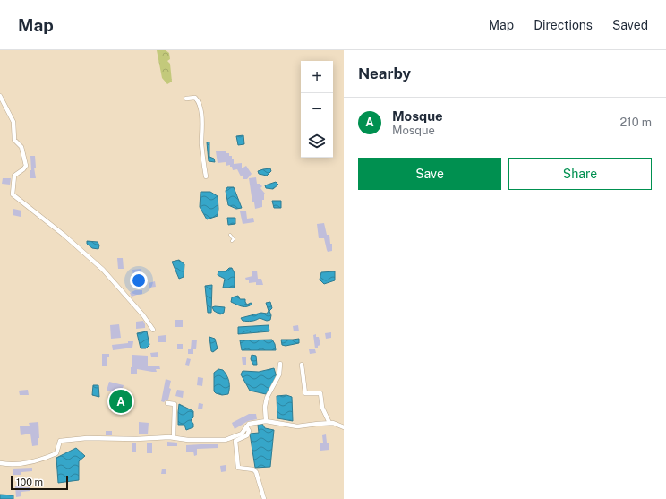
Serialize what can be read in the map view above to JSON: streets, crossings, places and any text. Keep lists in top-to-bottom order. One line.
{"scale_bar":"100 m","page":{"header":"Map","nav":["Map","Directions","Saved"],"heading":"Nearby","map_buttons":["+","−"],"list":[{"mark":"A","name":"Mosque","note":"Mosque","value":"210 m"}],"buttons":["Save","Share"],"pins":"A","scale":"100 m"}}
